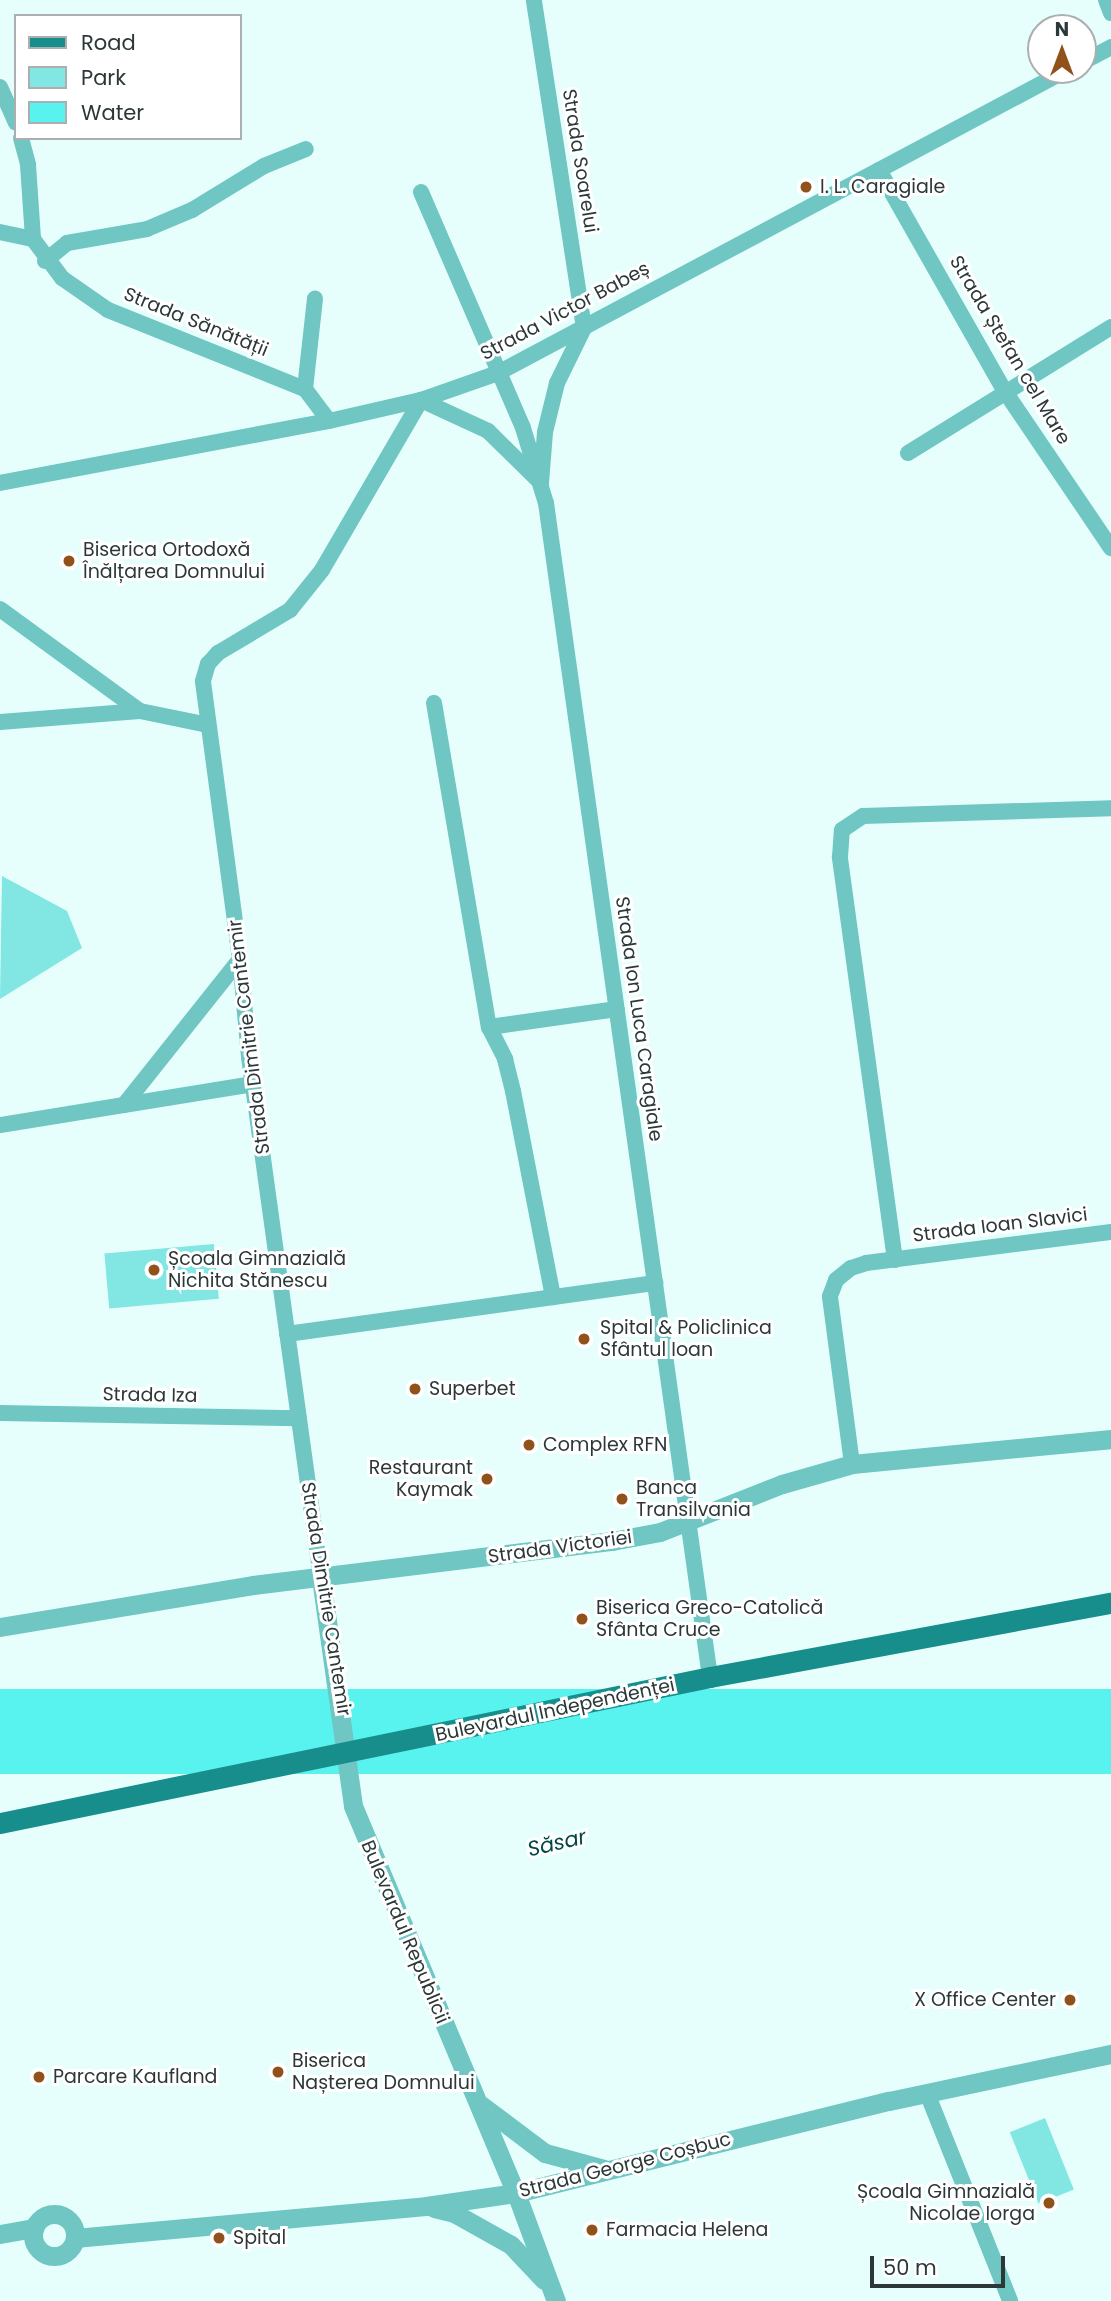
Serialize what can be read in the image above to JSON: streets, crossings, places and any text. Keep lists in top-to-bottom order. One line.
{"streets":{"main road":["Bulevardul Independenței"],"street":["Strada Soarelui","Strada Victor Babeș","Strada Sănătății","Strada Ștefan cel Mare","Strada Ion Luca Caragiale","Strada Dimitrie Cantemir","Strada Ioan Slavici","Strada Iza","Strada Victoriei","Bulevardul Republicii","Strada George Coșbuc"]},"crossings":[["Strada Soarelui","Strada Victor Babeș"],["Strada Victor Babeș","Strada Ștefan cel Mare"],["Strada Victor Babeș","Strada Ion Luca Caragiale"],["Strada Victor Babeș","Strada Dimitrie Cantemir"],["Strada Ion Luca Caragiale","Strada Victoriei"],["Strada Ion Luca Caragiale","Bulevardul Independenței"],["Strada Dimitrie Cantemir","Strada Iza"],["Strada Dimitrie Cantemir","Strada Victoriei"],["Strada Dimitrie Cantemir","Bulevardul Independenței"],["Strada Dimitrie Cantemir","Bulevardul Republicii"],["Strada Ioan Slavici","Strada Victoriei"],["Bulevardul Independenței","Bulevardul Republicii"],["Bulevardul Republicii","Strada George Coșbuc"]],"water":["Săsar"],"places":["I. L. Caragiale","Biserica Ortodoxă Înălțarea Domnului","Școala Gimnazială Nichita Stănescu","Spital & Policlinica Sfântul Ioan","Superbet","Complex RFN","Restaurant Kaymak","Banca Transilvania","Biserica Greco-Catolică Sfânta Cruce","X Office Center","Biserica Nașterea Domnului","Parcare Kaufland","Școala Gimnazială Nicolae Iorga","Farmacia Helena","Spital"],"legend":["Road","Park","Water"],"scale_bar":"50 m","north":"top"}
